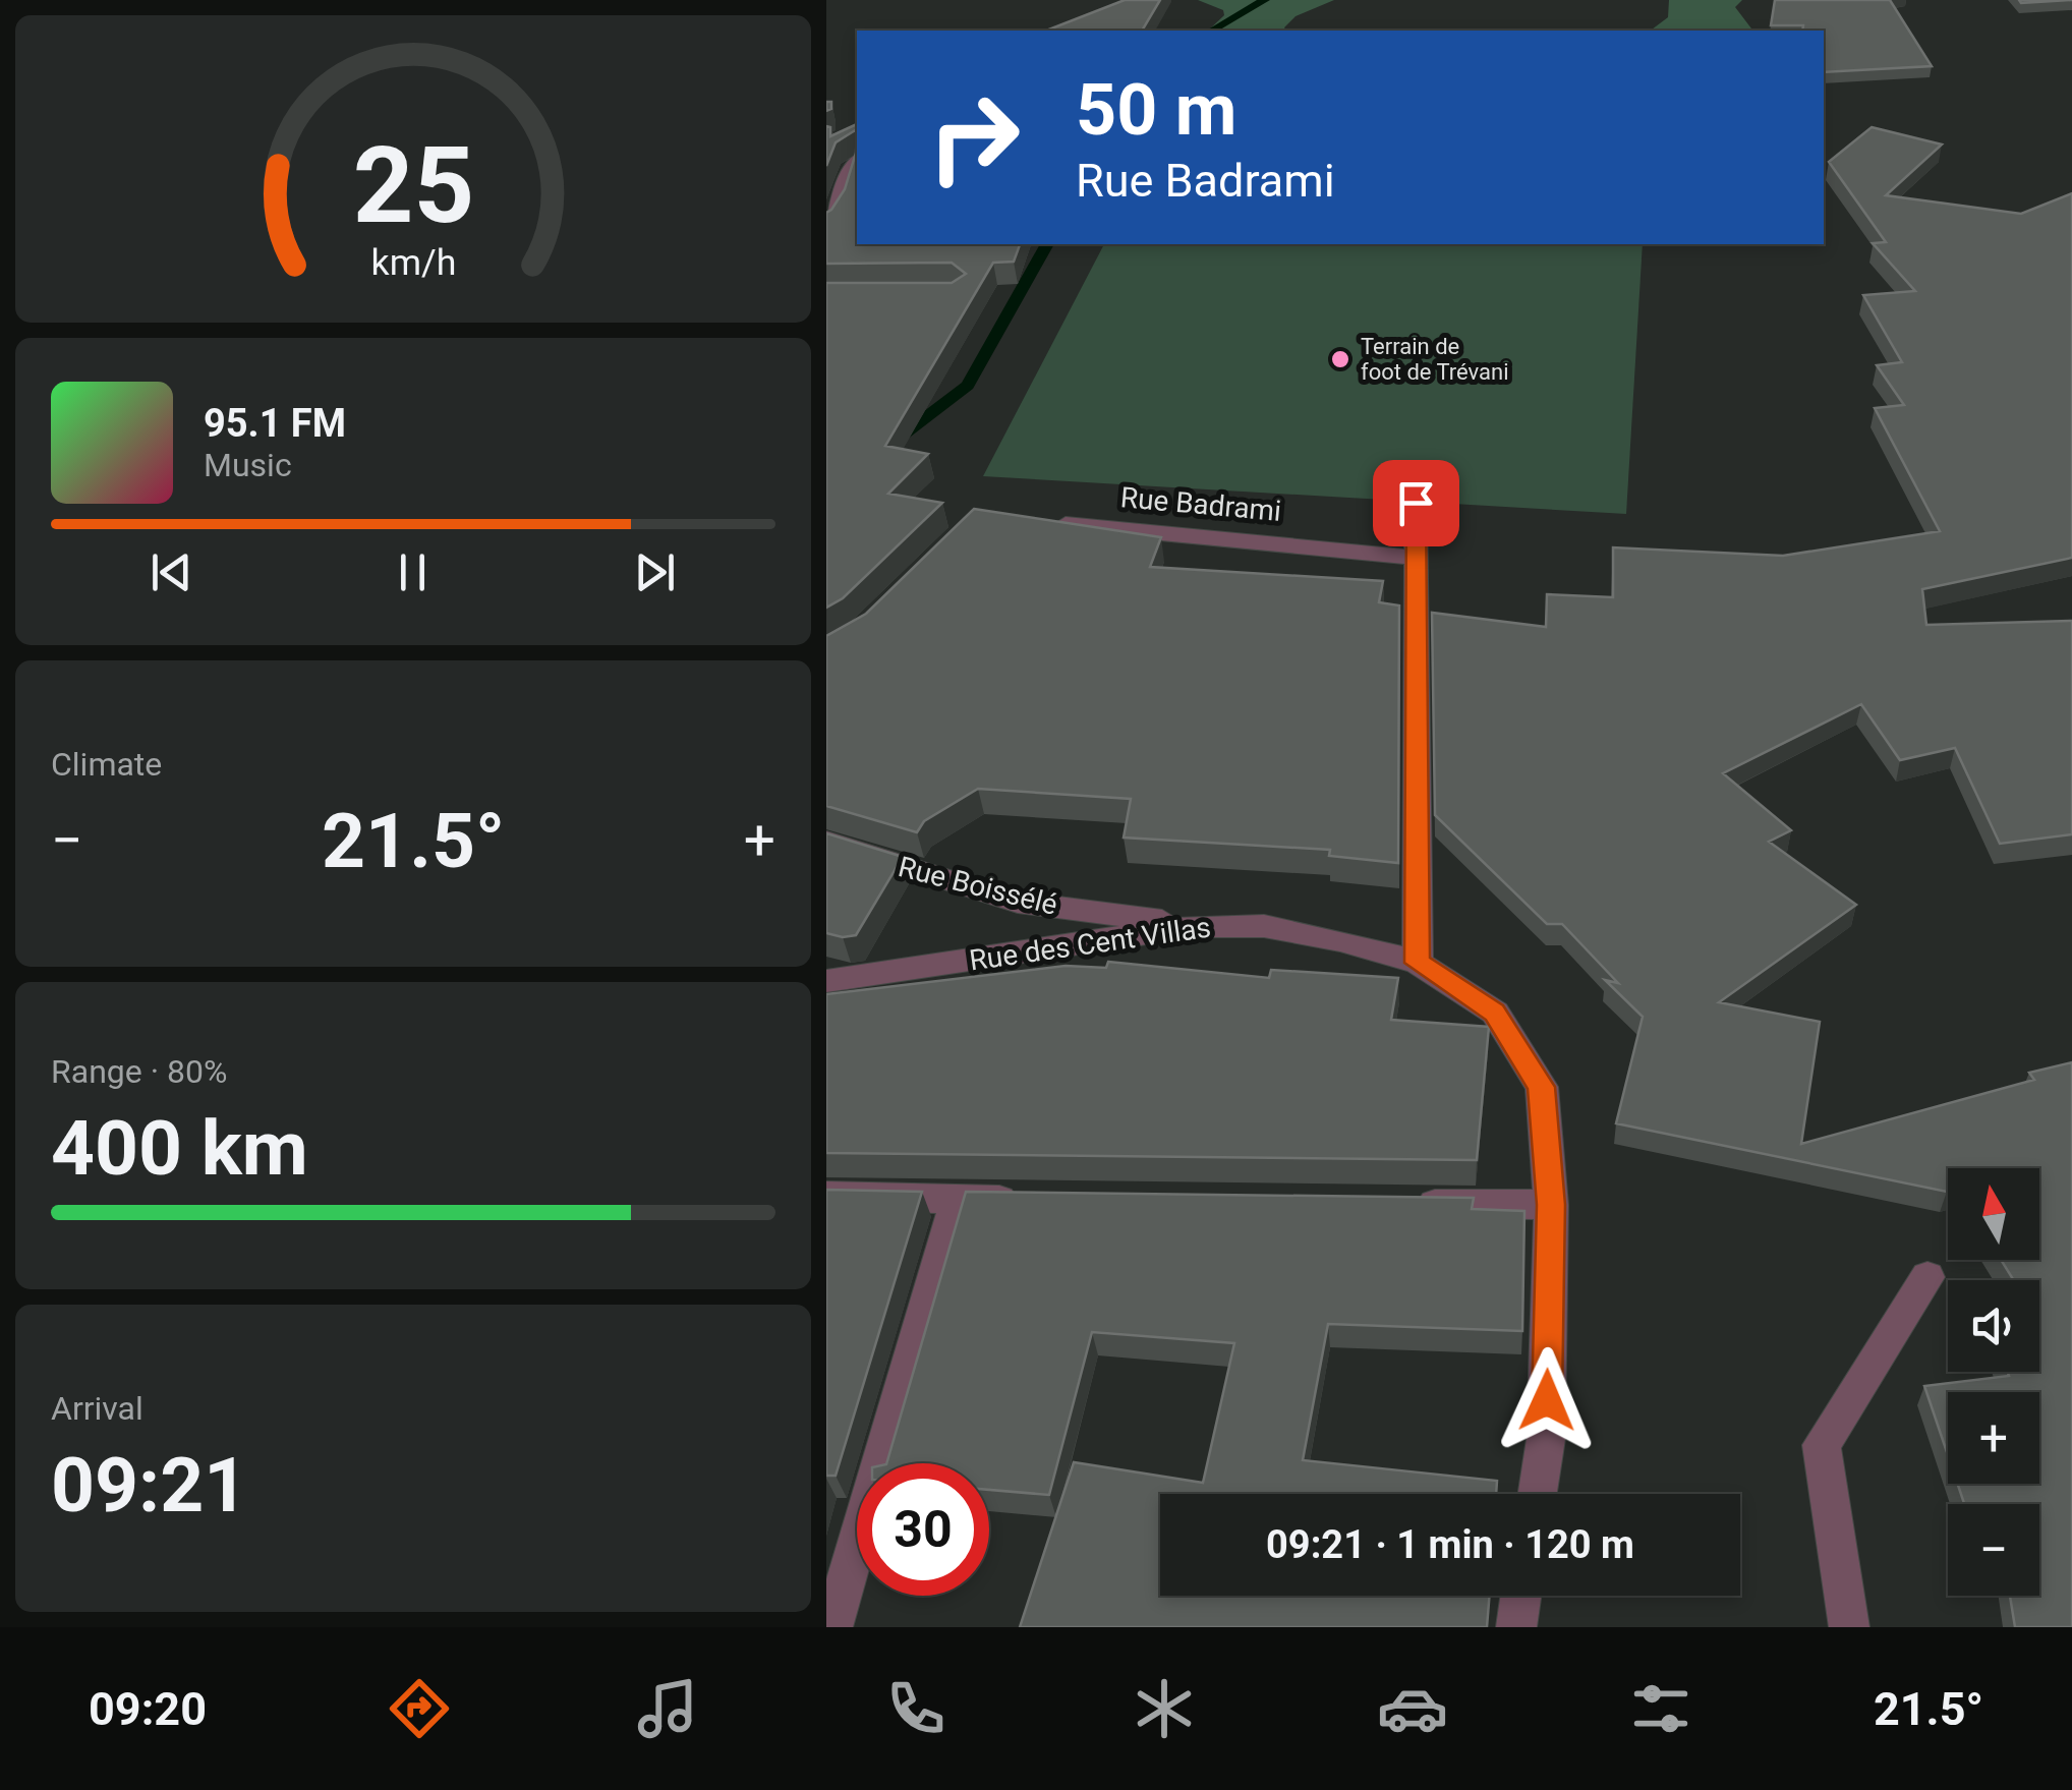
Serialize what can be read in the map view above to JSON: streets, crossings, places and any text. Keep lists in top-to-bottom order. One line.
{"streets":{"street":["Rue Badrami","Rue Boissélé","Rue des Cent Villas"]},"crossings":[["Rue Boissélé","Rue des Cent Villas"]],"places":["Terrain de foot de Trévani"],"north":"top","page":{"turn":["50 m","Rue Badrami"],"song":["95.1 FM","Music"],"tile":["Climate",["Range · 80%","400 km"],["Arrival","09:21"]],"heat":["−","21.5°","+"],"map_buttons":["+","−"],"limit":"30","trip":"09:21 · 1 min · 120 m","tabs":["09:20","21.5°"],"gauge":["25","km/h"]}}
